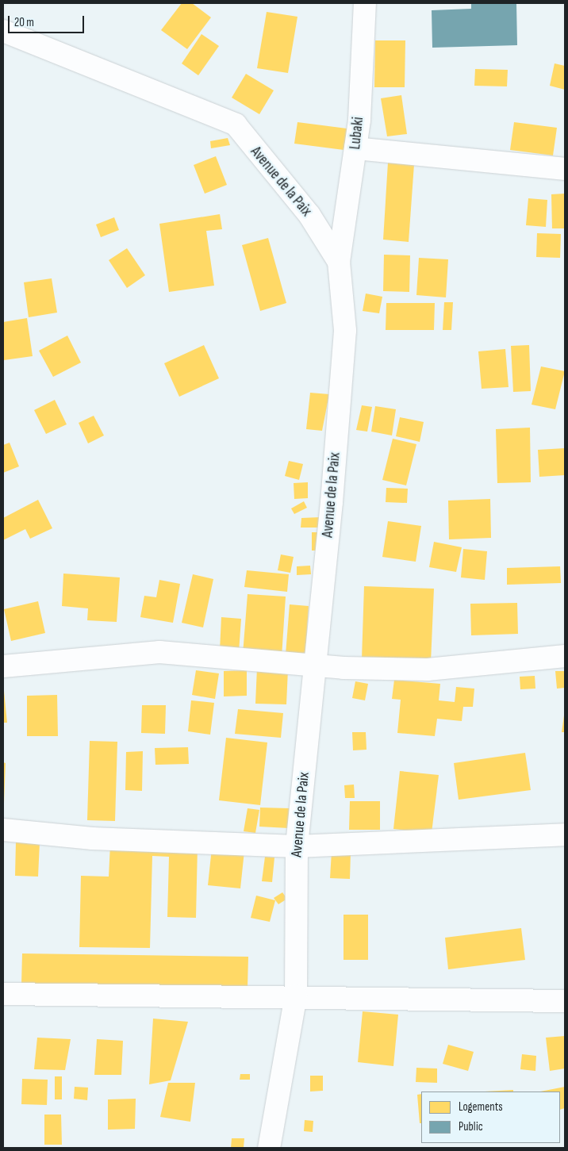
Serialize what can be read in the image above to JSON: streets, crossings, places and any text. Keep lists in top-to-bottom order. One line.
{"streets":{"street":["Lubaki","Avenue de la Paix"]},"crossings":[["Lubaki","Avenue de la Paix"]],"legend":["Logements","Public"],"scale_bar":"20 m"}
